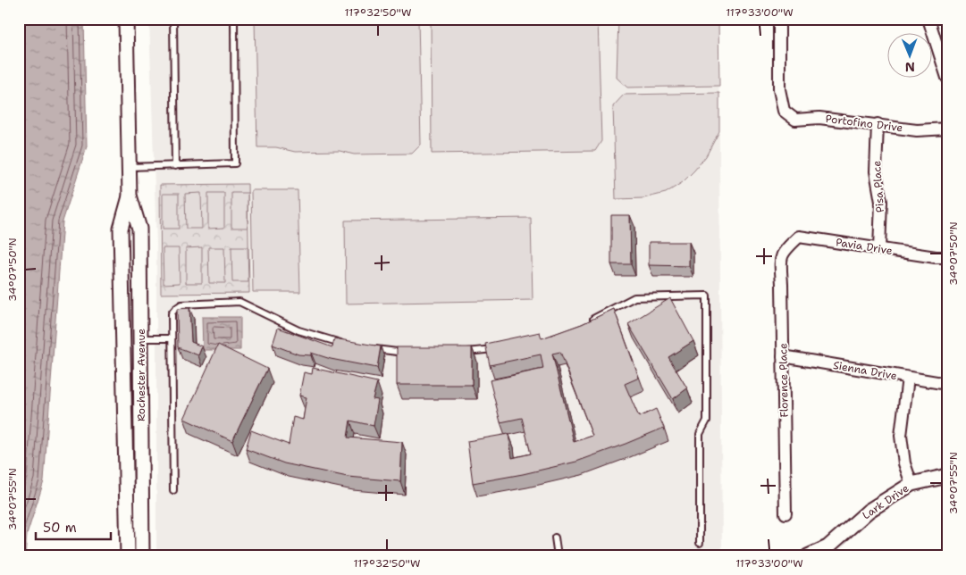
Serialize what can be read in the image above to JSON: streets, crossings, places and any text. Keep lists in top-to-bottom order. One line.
{"streets":{"street":["Portofino Drive","Pisa Place","Pavia Drive","Sienna Drive","Rochester Avenue","Florence Place","Lark Drive"]},"crossings":[["Portofino Drive","Pisa Place"],["Pisa Place","Pavia Drive"],["Pavia Drive","Florence Place"],["Sienna Drive","Florence Place"]],"scale_bar":"50 m","north":"bottom","coordinates":["117°32'50\"W","117°33'00\"W","34°07'50\"N","34°07'55\"N"]}
